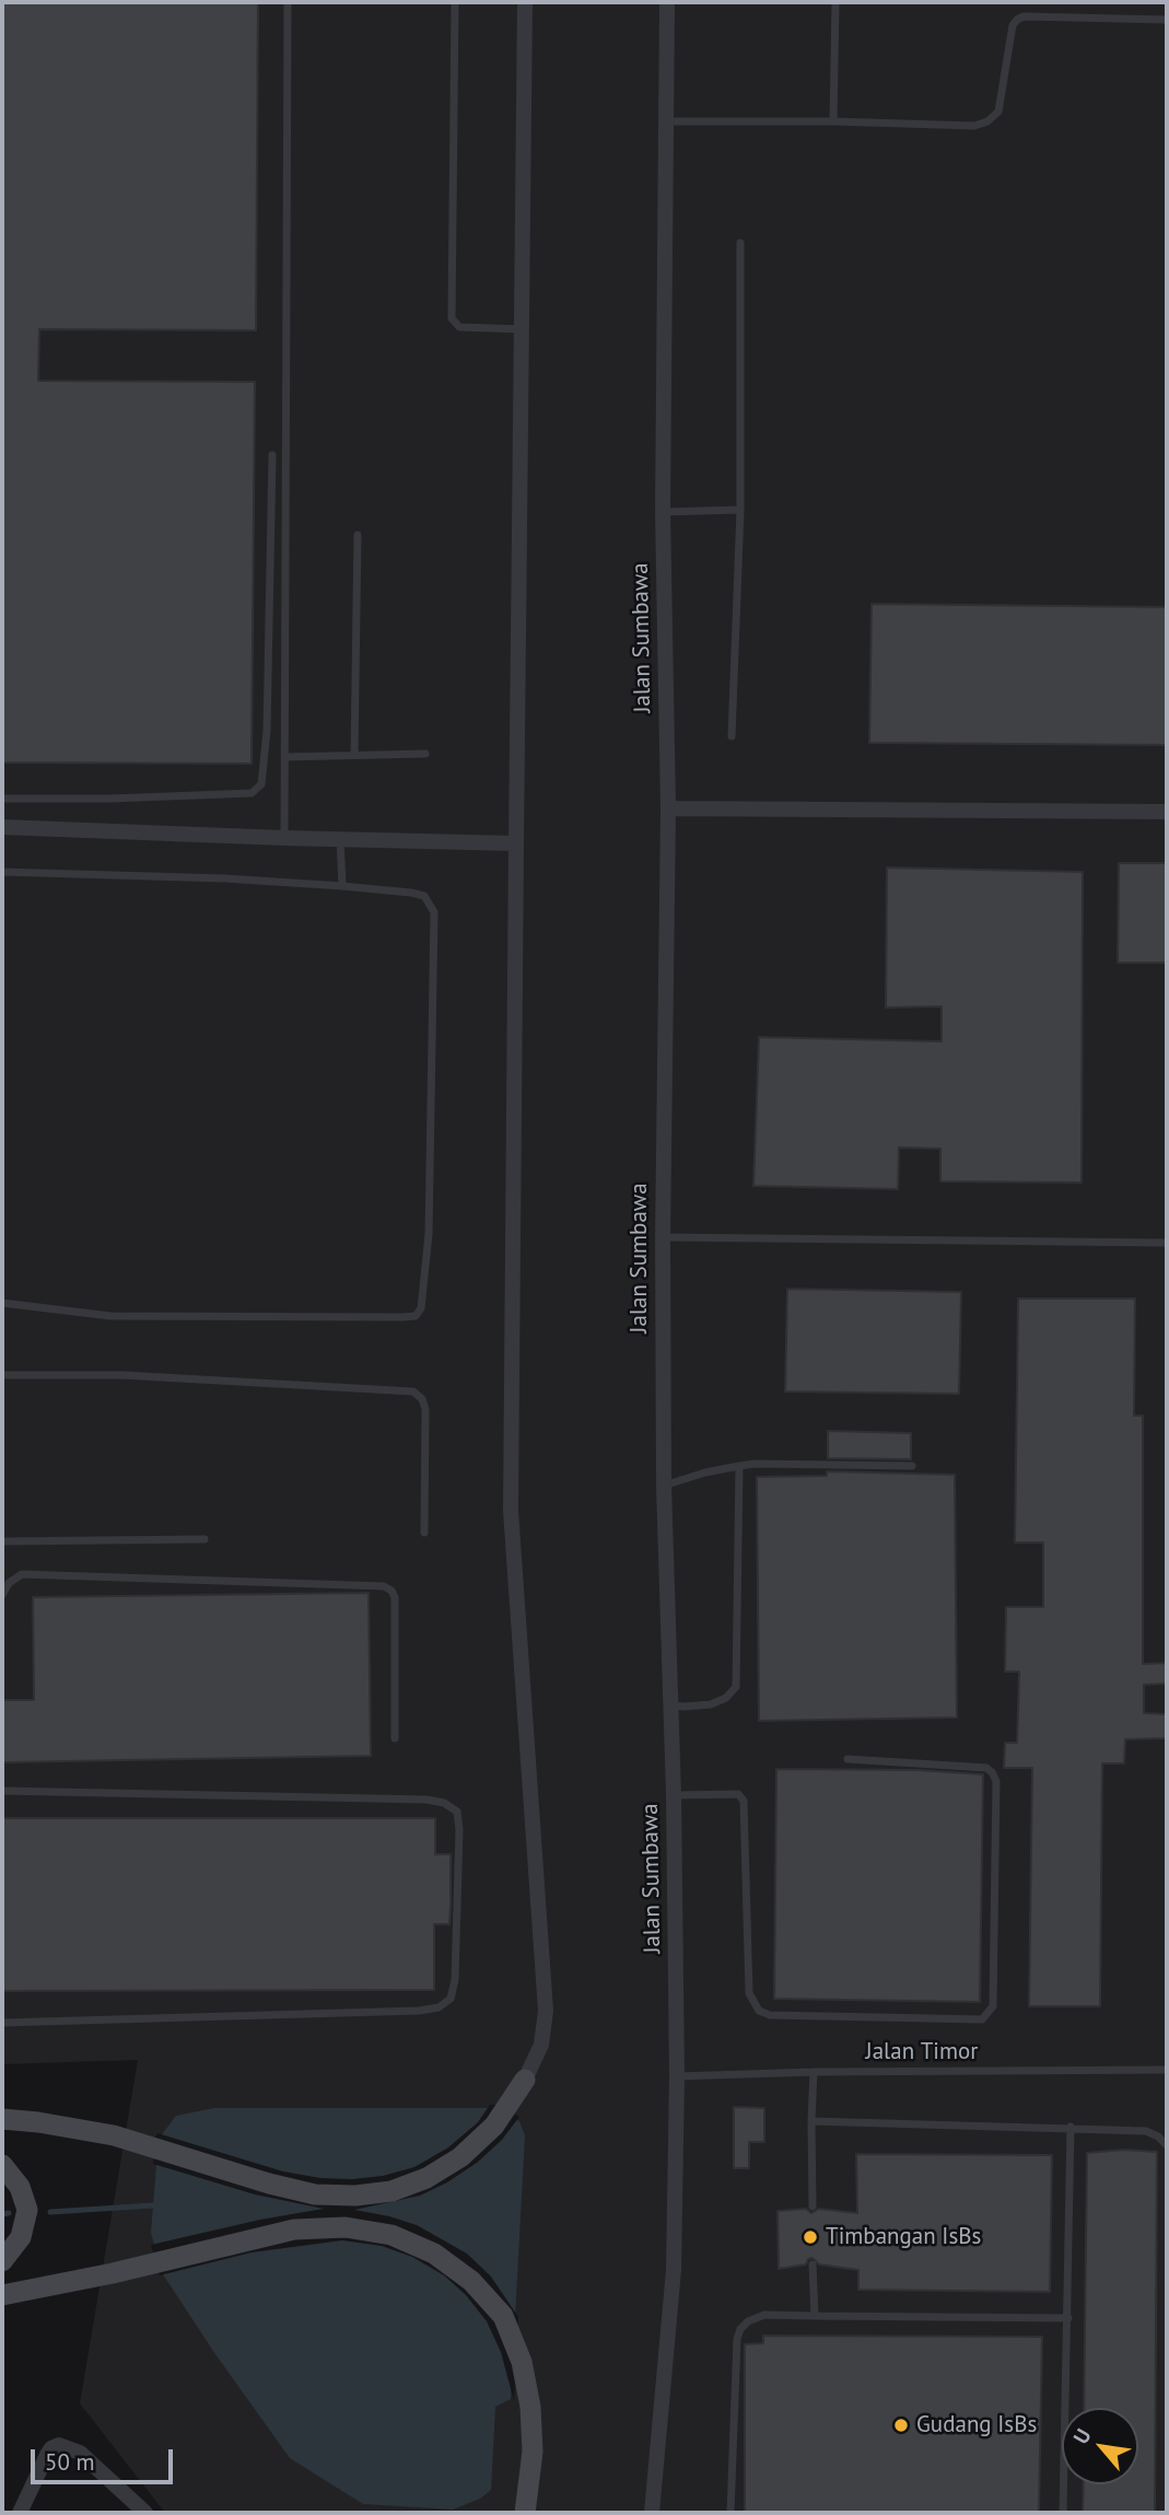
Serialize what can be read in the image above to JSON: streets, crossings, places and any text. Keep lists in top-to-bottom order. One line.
{"streets":{"street":["Jalan Sumbawa"],"lane":["Jalan Timor"]},"crossings":[["Jalan Sumbawa","Jalan Timor"]],"places":["Timbangan IsBs","Gudang IsBs"],"scale_bar":"50 m","north":"top left"}
